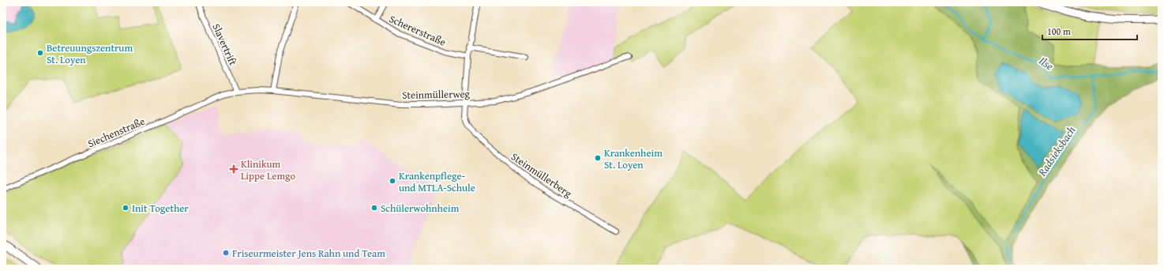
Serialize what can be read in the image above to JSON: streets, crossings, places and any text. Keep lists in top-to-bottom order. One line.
{"streets":{"street":["Schererstraße","Slavertrift","Steinmüllerweg","Siechenstraße","Steinmüllerberg"]},"crossings":[["Schererstraße","Steinmüllerberg"],["Slavertrift","Steinmüllerweg"],["Slavertrift","Siechenstraße"],["Steinmüllerweg","Siechenstraße"],["Steinmüllerweg","Steinmüllerberg"]],"water":["Ilse","Radsieksbach"],"places":{"other":["Betreuungszentrum St. Loyen","Krankenheim St. Loyen","Krankenpflege- und MTLA-Schule","Init Together","Schülerwohnheim","Friseurmeister Jens Rahn und Team"],"health":["Klinikum Lippe Lemgo"]},"scale_bar":"100 m"}
